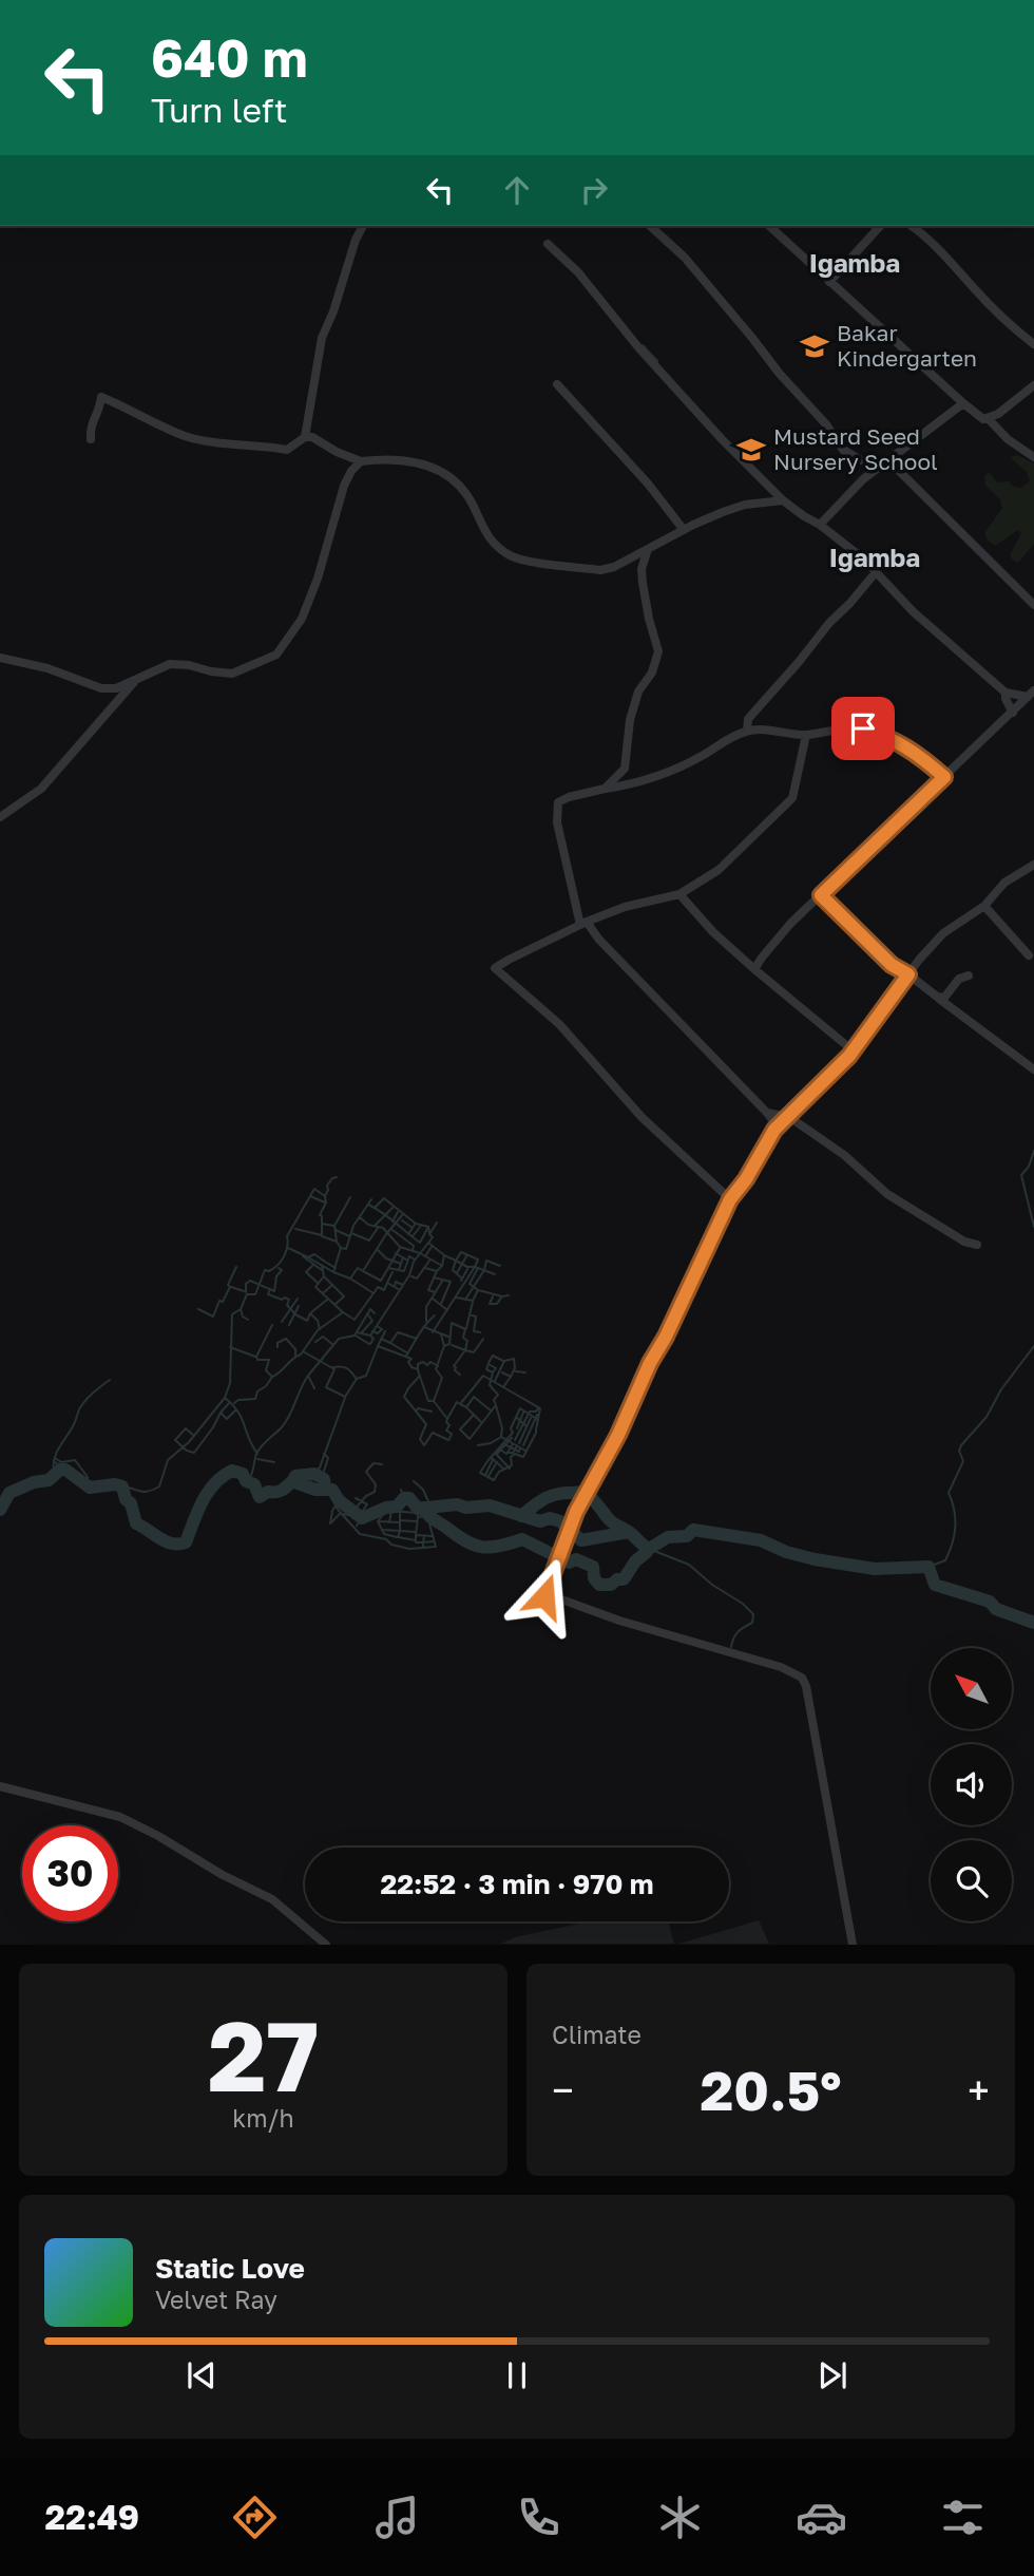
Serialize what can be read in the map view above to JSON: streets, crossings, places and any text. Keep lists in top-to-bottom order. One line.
{"districts":["Igamba","Igamba"],"places":{"school or university":["Bakar Kindergarten","Mustard Seed Nursery School"]},"north":"top left","page":{"turn":["640 m","Turn left"],"limit":"30","trip":"22:52 · 3 min · 970 m","tile":[["27","km/h"],"Climate"],"heat":["−","20.5°","+"],"song":["Static Love","Velvet Ray"],"tabs":"22:49"}}
